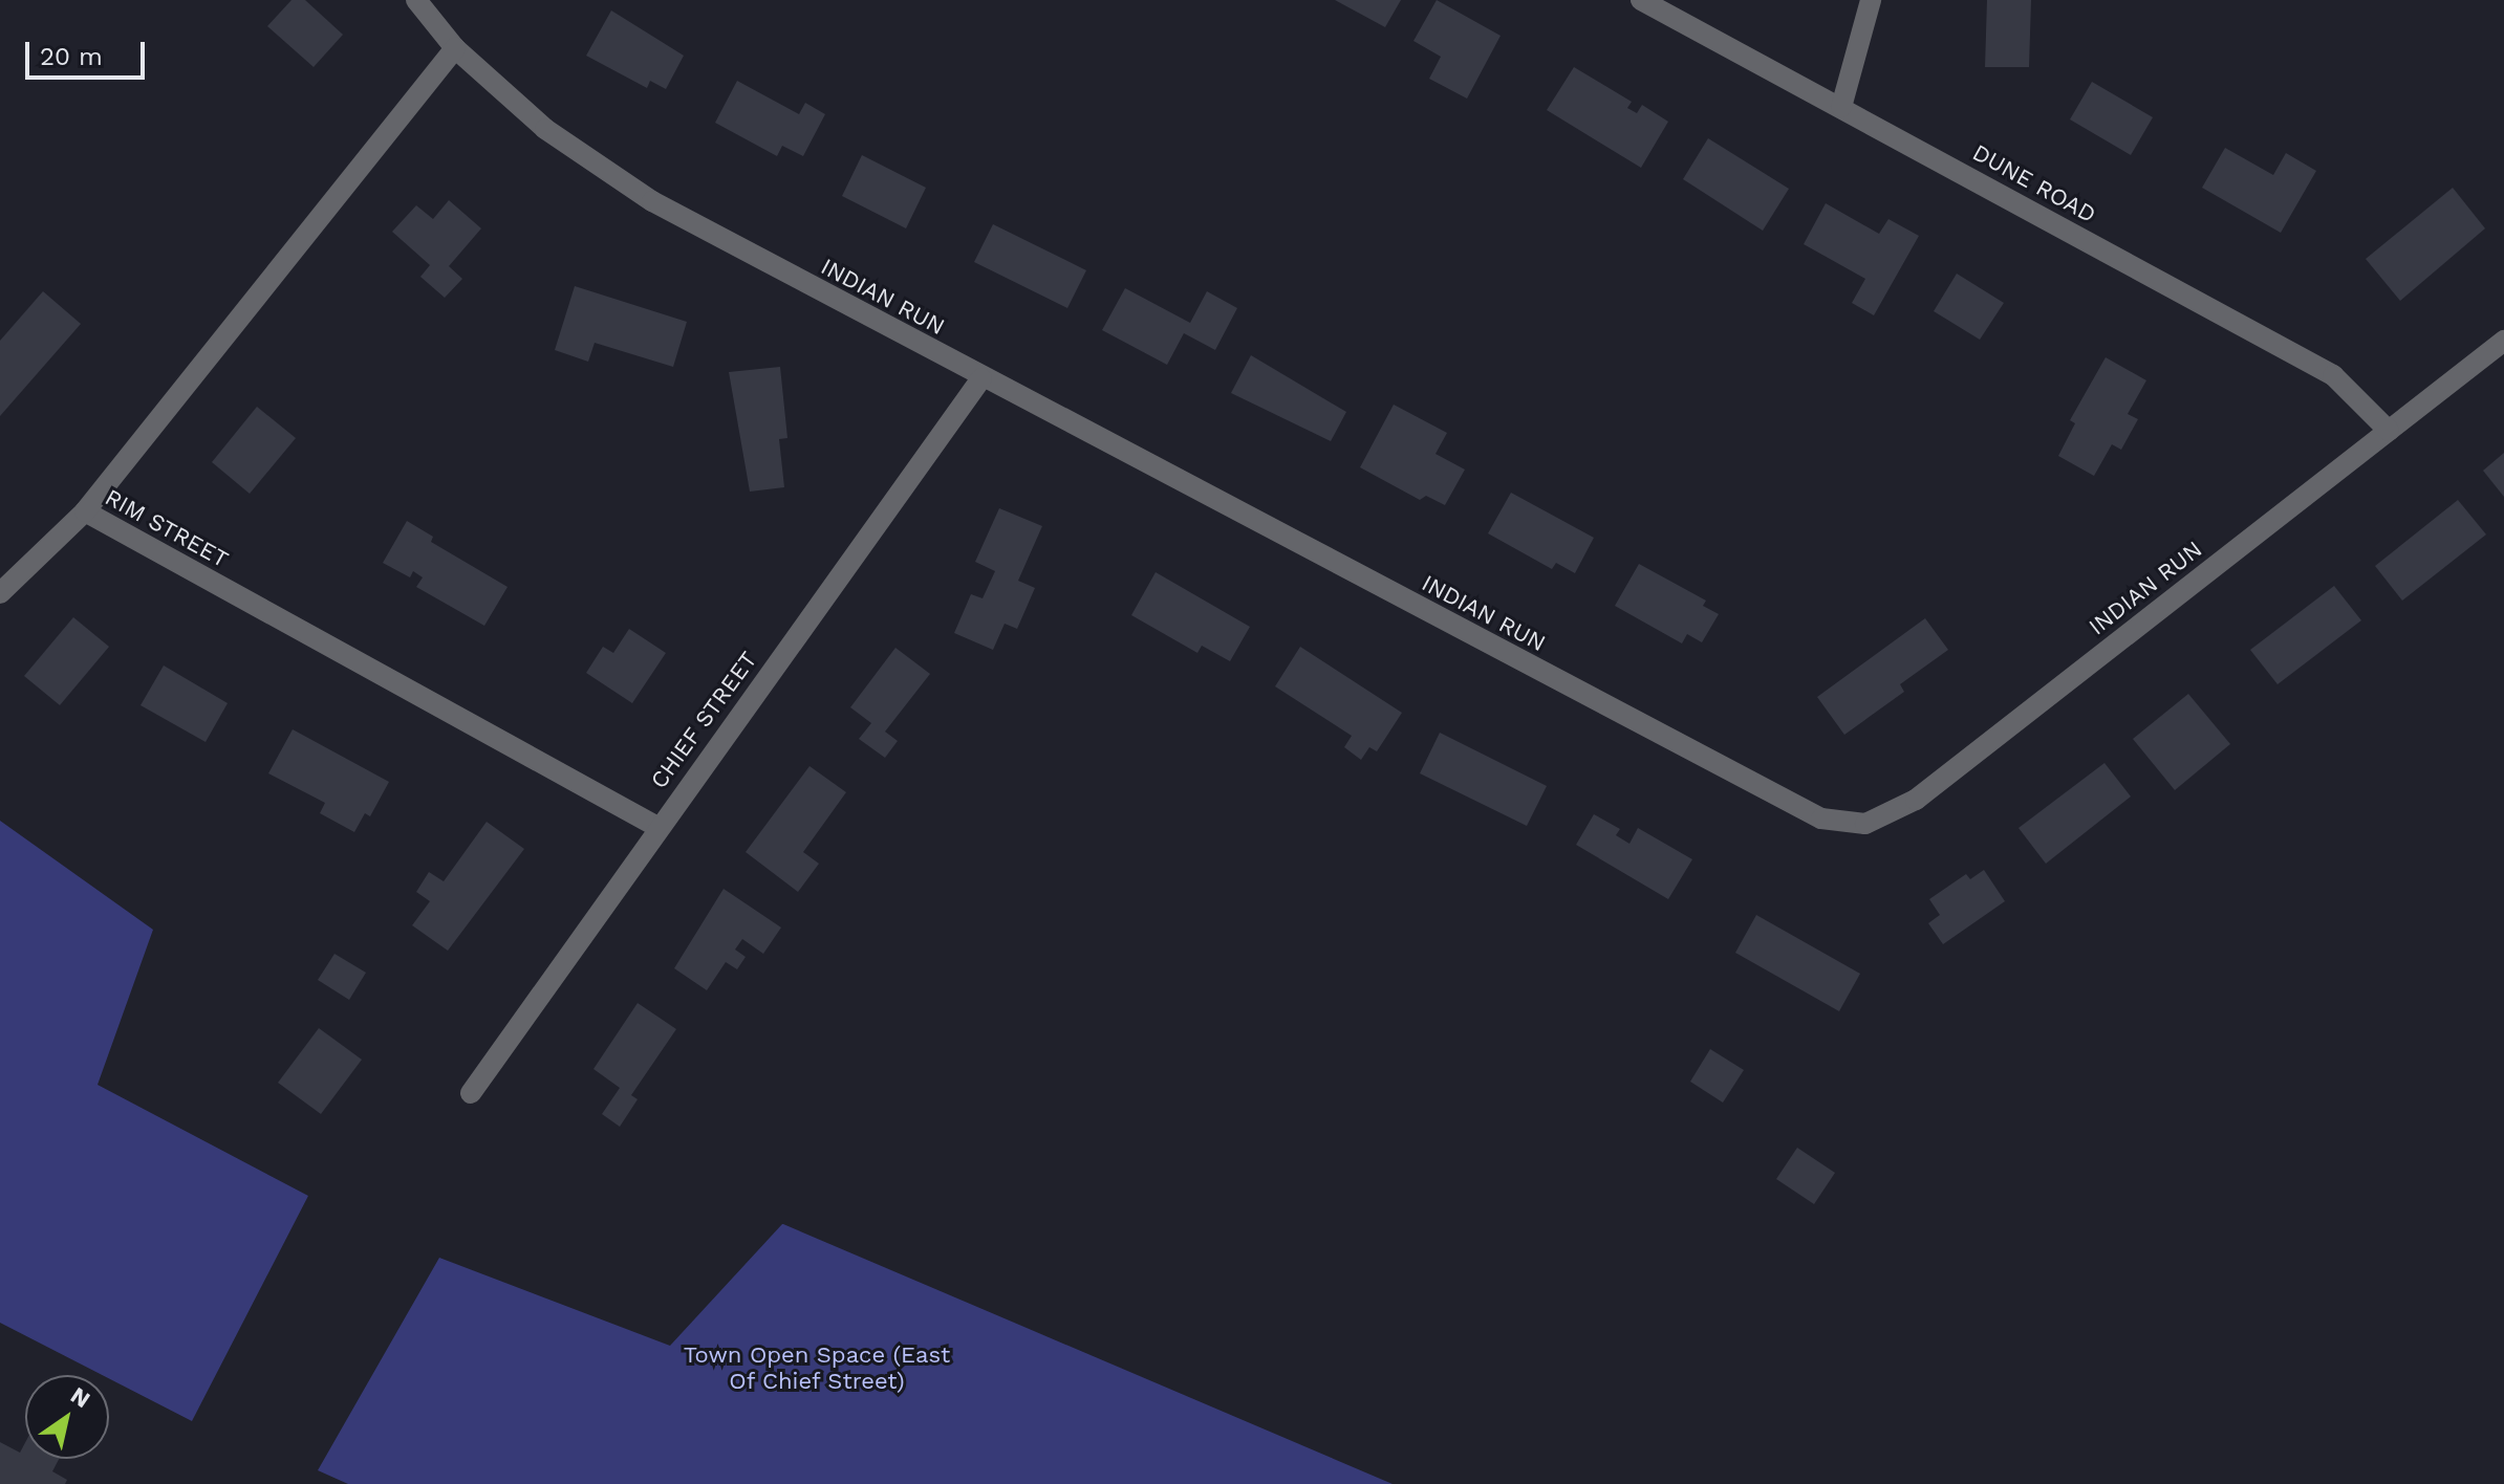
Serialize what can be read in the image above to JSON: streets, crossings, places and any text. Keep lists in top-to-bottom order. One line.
{"streets":{"street":["DUNE ROAD","INDIAN RUN","RIM STREET","CHIEF STREET"]},"crossings":[["DUNE ROAD","INDIAN RUN"],["INDIAN RUN","RIM STREET"],["INDIAN RUN","CHIEF STREET"],["RIM STREET","CHIEF STREET"]],"parks":["Town Open Space (East Of Chief Street)"],"scale_bar":"20 m","north":"top right"}
